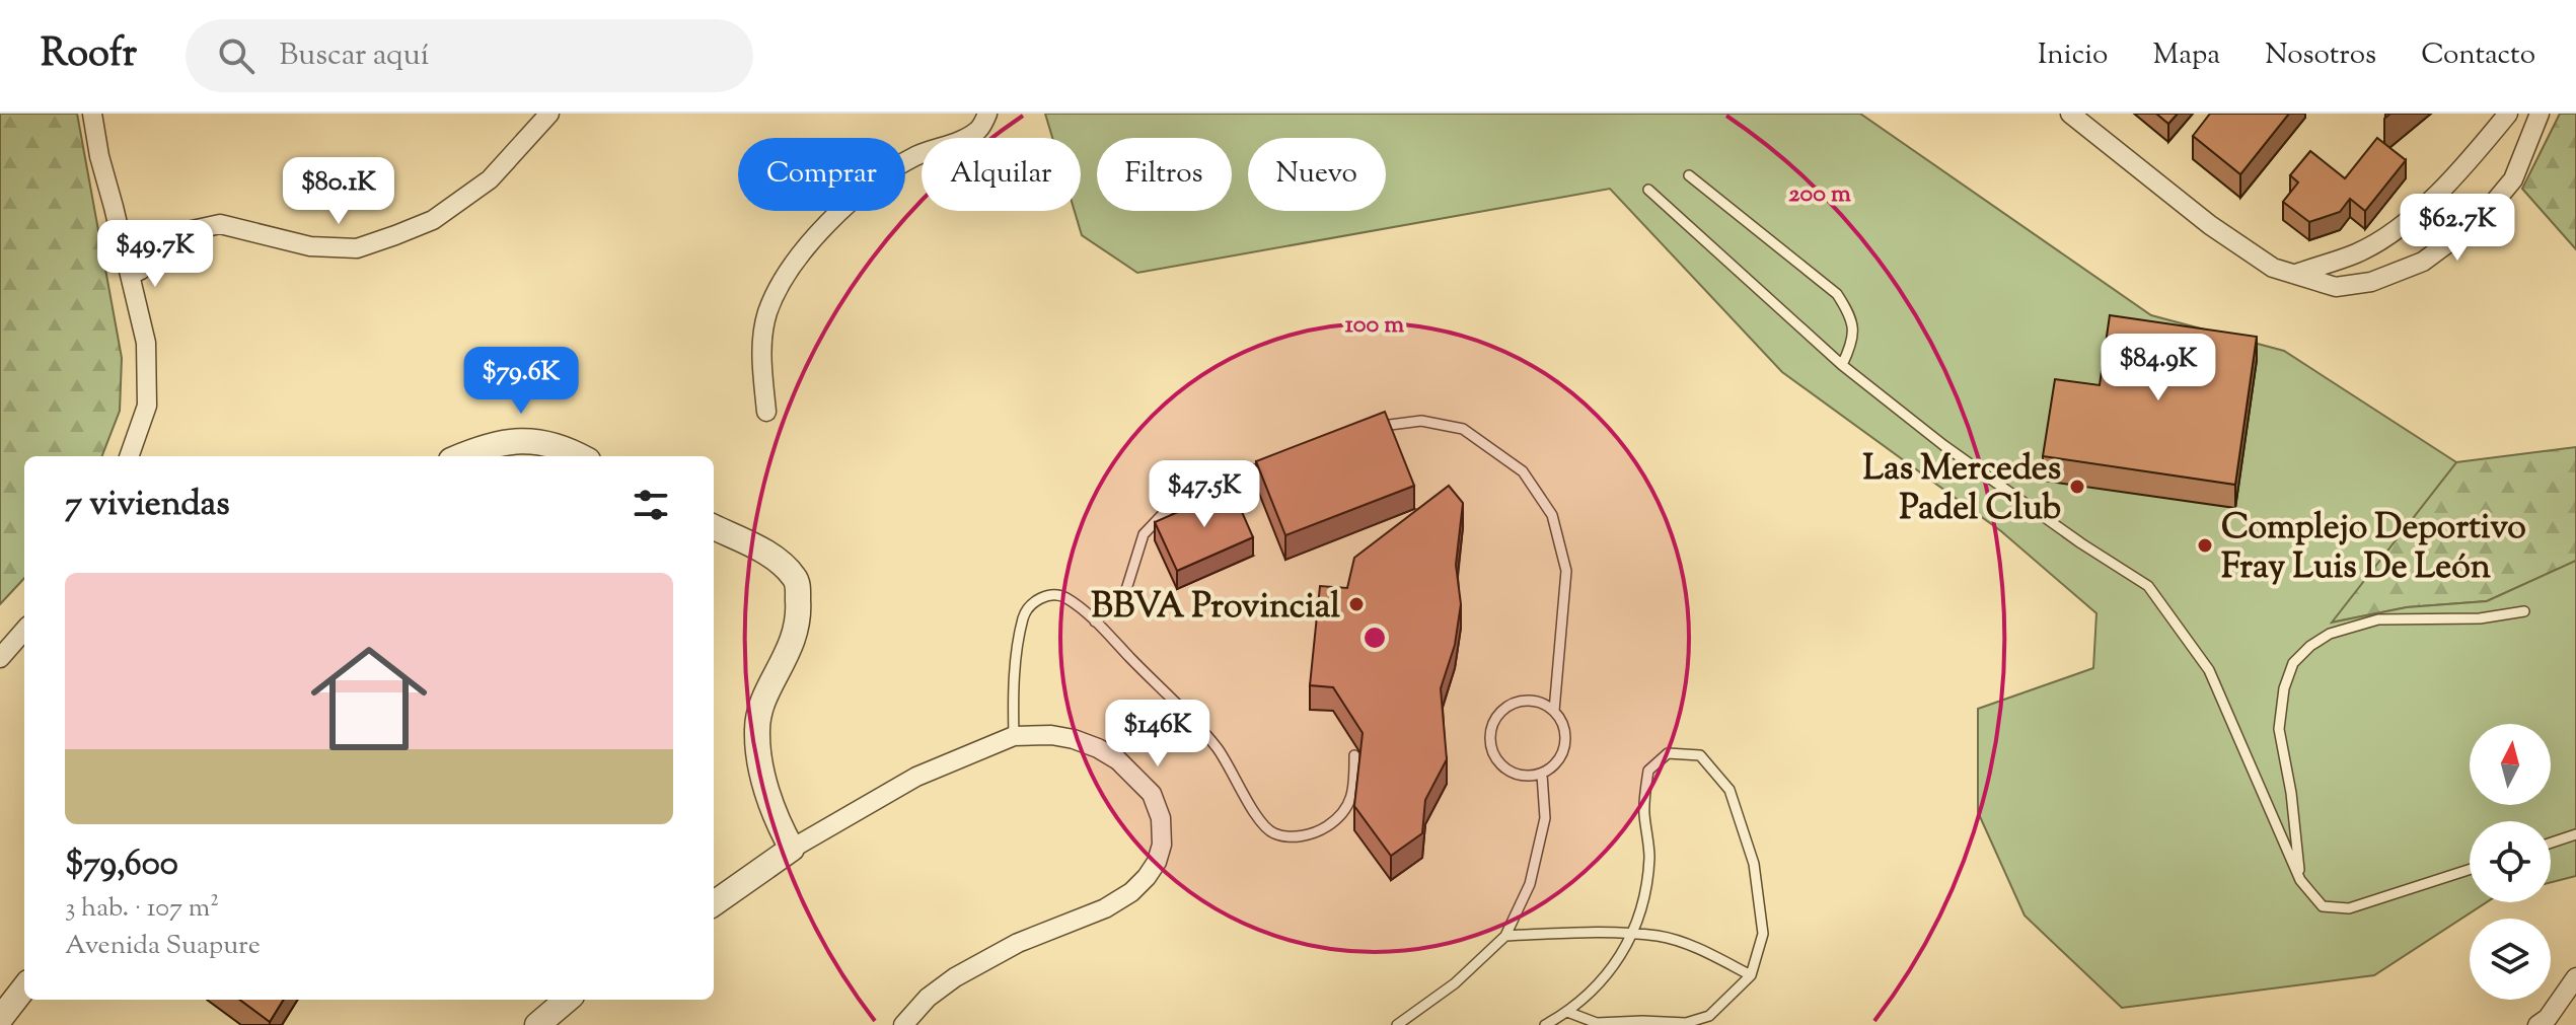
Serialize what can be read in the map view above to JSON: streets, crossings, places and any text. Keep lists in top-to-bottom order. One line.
{"places":["Las Mercedes Padel Club","Complejo Deportivo Fray Luis De León","BBVA Provincial"],"north":"top","page":{"header":"Roofr","search":"Buscar aquí","nav":["Inicio","Mapa","Nosotros","Contacto"],"chip":["Comprar","Alquilar","Filtros","Nuevo"],"price":["$80.1K","$62.7K","$49.7K","$84.9K","$79.6K","$47.5K","$146K"],"heading":"7 viviendas","list":[{"name":"$79,600","note":"3 hab. · 107 m² · Avenida Suapure"}]},"rings":["200 m","100 m"]}
